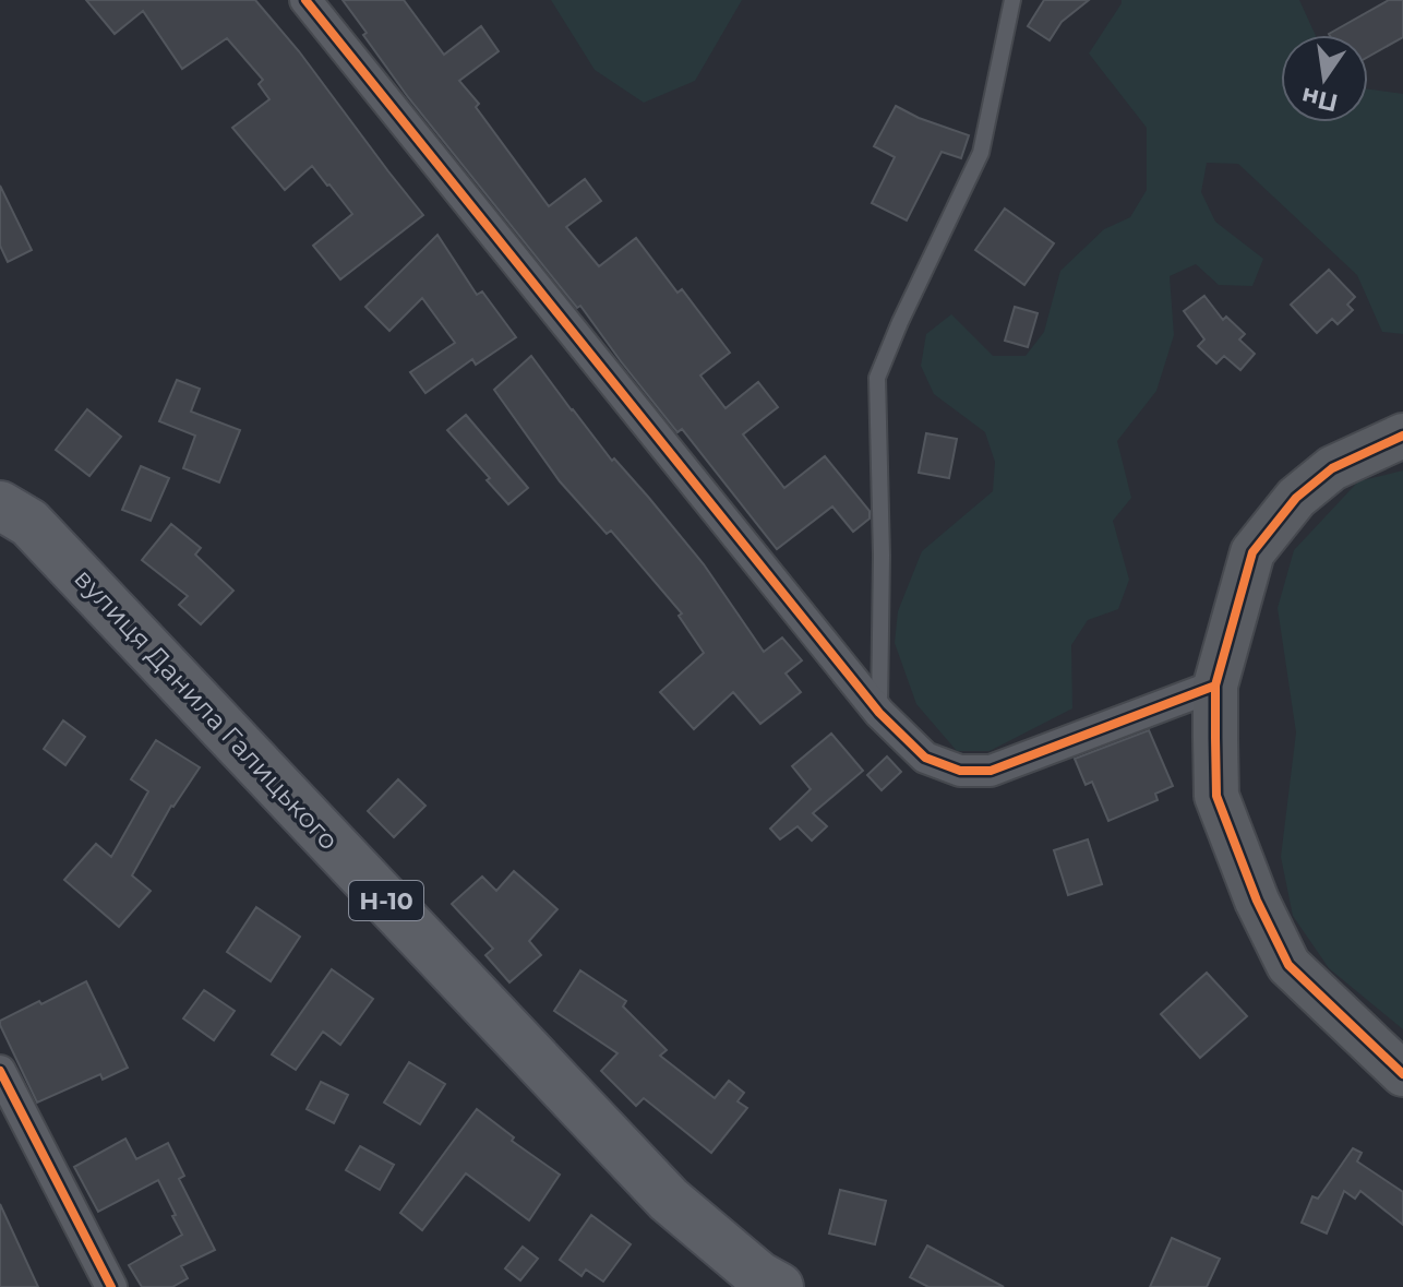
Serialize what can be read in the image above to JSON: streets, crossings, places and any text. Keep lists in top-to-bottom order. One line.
{"streets":{"main road":["вулиця Данила Галицького","Н-10"]},"north":"bottom"}
